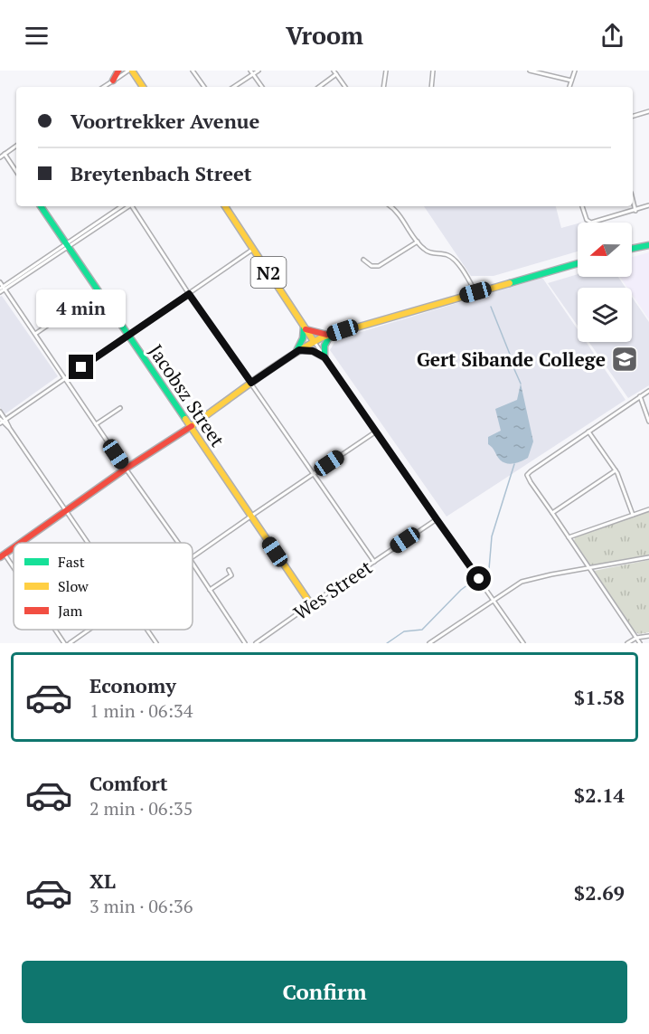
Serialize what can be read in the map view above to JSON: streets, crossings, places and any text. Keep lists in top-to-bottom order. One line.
{"streets":{"main road":["N2","Jacobsz Street"],"street":["Wes Street"]},"crossings":[["Jacobsz Street","Wes Street"]],"places":{"school or university":["Gert Sibande College"]},"legend":["Fast","Slow","Jam"],"north":"left","page":{"header":"Vroom","banner":["Voortrekker Avenue","Breytenbach Street"],"bubble":"4 min","list":[{"name":"Economy","note":"1 min · 06:34","value":"$1.58"},{"name":"Comfort","note":"2 min · 06:35","value":"$2.14"},{"name":"XL","note":"3 min · 06:36","value":"$2.69"}],"buttons":"Confirm"}}
